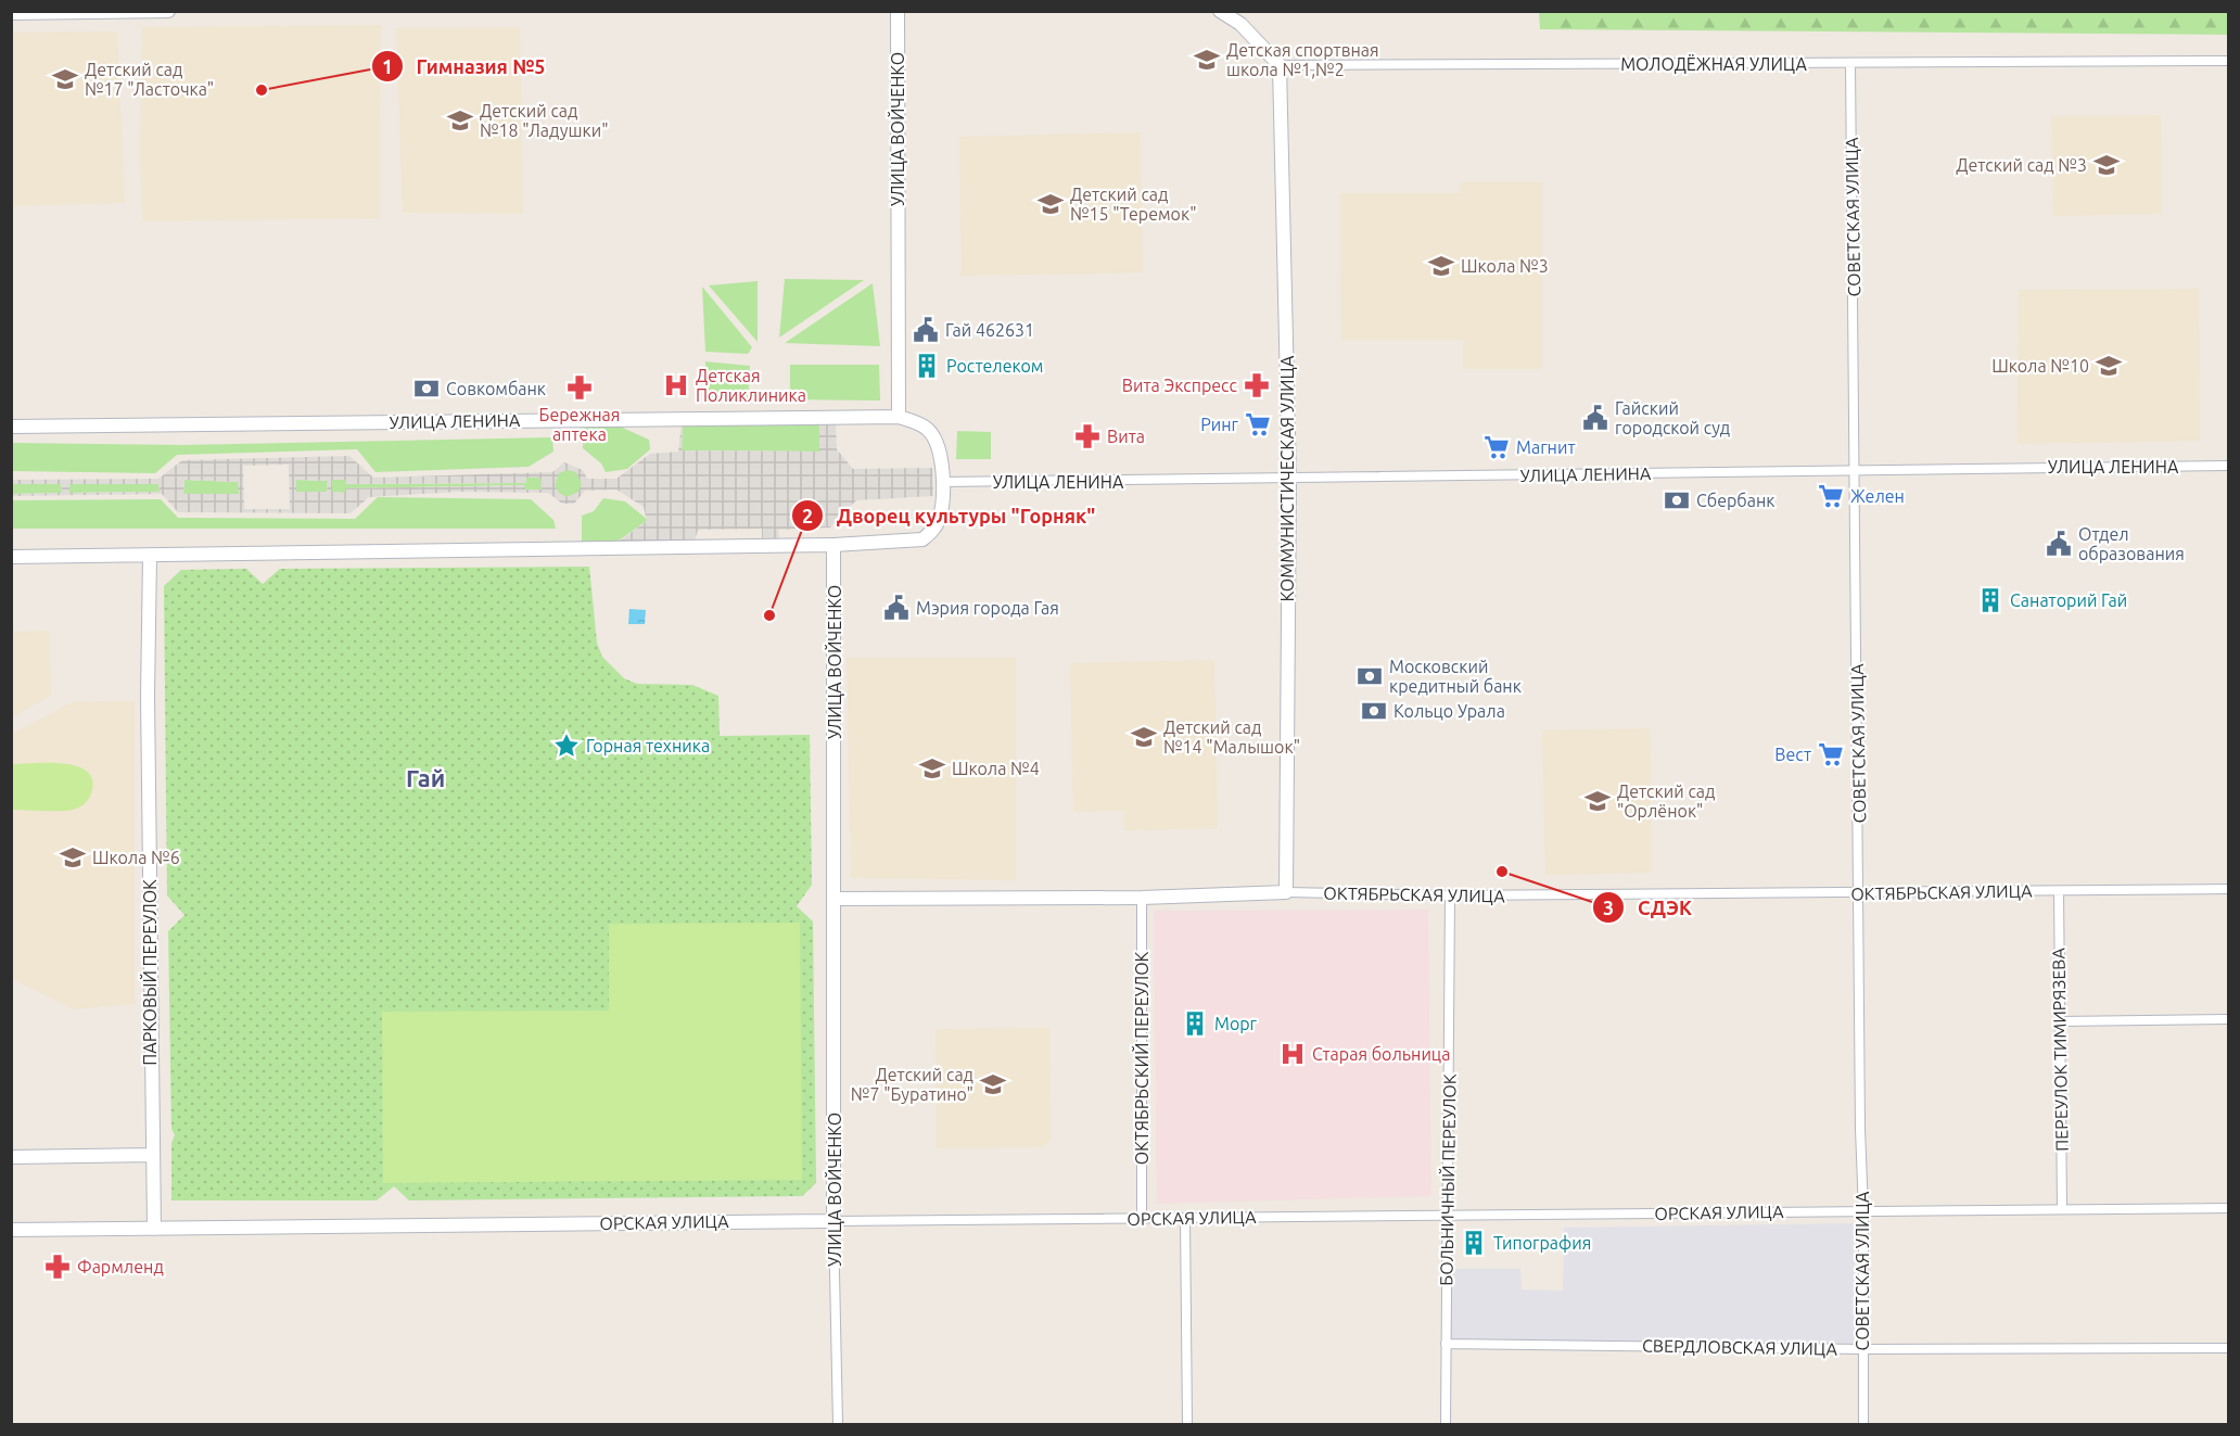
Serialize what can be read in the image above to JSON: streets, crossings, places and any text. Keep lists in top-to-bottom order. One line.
{"streets":{"main road":["УЛИЦА ВОЙЧЕНКО","УЛИЦА ЛЕНИНА","КОММУНИСТИЧЕСКАЯ УЛИЦА","ОКТЯБРЬСКАЯ УЛИЦА","ПАРКОВЫЙ ПЕРЕУЛОК","ОРСКАЯ УЛИЦА"],"street":["МОЛОДЁЖНАЯ УЛИЦА","СОВЕТСКАЯ УЛИЦА","ПЕРЕУЛОК ТИМИРЯЗЕВА","ОКТЯБРЬСКИЙ ПЕРЕУЛОК","БОЛЬНИЧНЫЙ ПЕРЕУЛОК","СВЕРДЛОВСКАЯ УЛИЦА"]},"crossings":[["МОЛОДЁЖНАЯ УЛИЦА","СОВЕТСКАЯ УЛИЦА"],["МОЛОДЁЖНАЯ УЛИЦА","КОММУНИСТИЧЕСКАЯ УЛИЦА"],["УЛИЦА ВОЙЧЕНКО","УЛИЦА ЛЕНИНА"],["УЛИЦА ВОЙЧЕНКО","ОКТЯБРЬСКАЯ УЛИЦА"],["УЛИЦА ВОЙЧЕНКО","ОРСКАЯ УЛИЦА"],["СОВЕТСКАЯ УЛИЦА","УЛИЦА ЛЕНИНА"],["СОВЕТСКАЯ УЛИЦА","ОКТЯБРЬСКАЯ УЛИЦА"],["СОВЕТСКАЯ УЛИЦА","ОРСКАЯ УЛИЦА"],["СОВЕТСКАЯ УЛИЦА","СВЕРДЛОВСКАЯ УЛИЦА"],["УЛИЦА ЛЕНИНА","КОММУНИСТИЧЕСКАЯ УЛИЦА"],["КОММУНИСТИЧЕСКАЯ УЛИЦА","ОКТЯБРЬСКАЯ УЛИЦА"],["ОКТЯБРЬСКАЯ УЛИЦА","ПЕРЕУЛОК ТИМИРЯЗЕВА"],["ОКТЯБРЬСКАЯ УЛИЦА","ОКТЯБРЬСКИЙ ПЕРЕУЛОК"],["ОКТЯБРЬСКАЯ УЛИЦА","БОЛЬНИЧНЫЙ ПЕРЕУЛОК"],["ПЕРЕУЛОК ТИМИРЯЗЕВА","ОРСКАЯ УЛИЦА"],["ОКТЯБРЬСКИЙ ПЕРЕУЛОК","ОРСКАЯ УЛИЦА"],["БОЛЬНИЧНЫЙ ПЕРЕУЛОК","ОРСКАЯ УЛИЦА"],["БОЛЬНИЧНЫЙ ПЕРЕУЛОК","СВЕРДЛОВСКАЯ УЛИЦА"]],"districts":["Гай"],"places":{"school or university":["Детская спортвная школа №1,№2","Детский сад №17 \"Ласточка\"","Детский сад №18 \"Ладушки\"","Детский сад №3","Детский сад №15 \"Теремок\"","Школа №3","Школа №10","Детский сад №14 \"Малышок\"","Школа №4","Детский сад \"Орлёнок\"","Школа №6","Детский сад №7 \"Буратино\""],"other":["Гимназия №5","Дворец культуры \"Горняк\"","СДЭК"],"public building":["Гай 462631","Гайский городской суд","Отдел образования","Мэрия города Гая"],"building":["Ростелеком","Санаторий Гай","Морг","Типография"],"hospital":["Детская Поликлиника","Старая больница"],"pharmacy":["Вита Экспресс","Бережная аптека","Вита","Фармленд"],"bank":["Совкомбанк","Сбербанк","Московский кредитный банк","Кольцо Урала"],"supermarket":["Ринг","Магнит","Желен","Вест"],"place":["Горная техника"]}}
